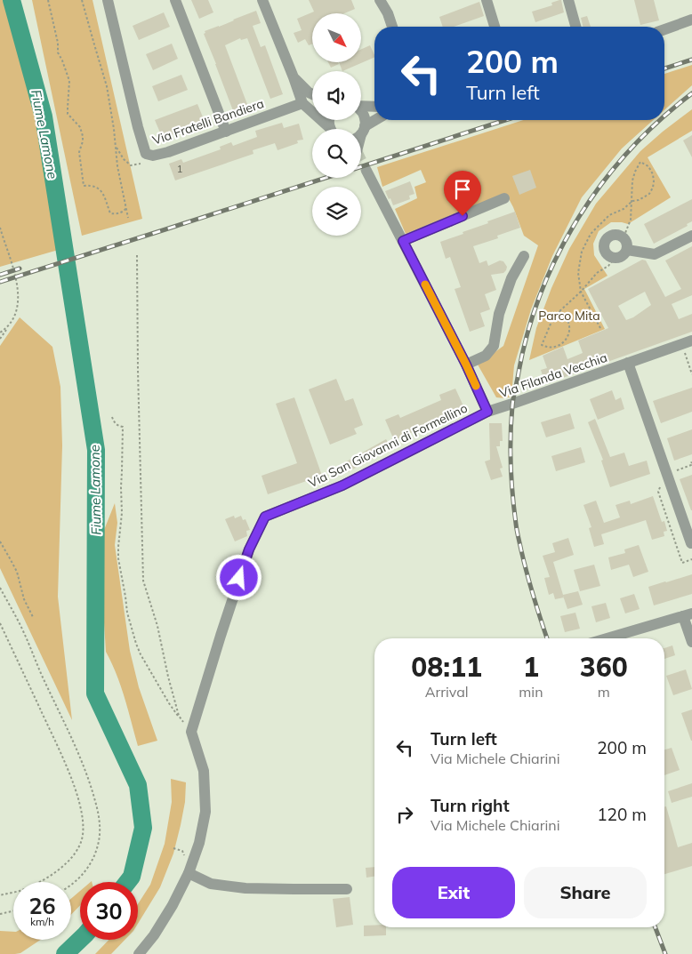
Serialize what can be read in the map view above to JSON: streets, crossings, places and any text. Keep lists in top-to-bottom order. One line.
{"streets":{"street":["Via Fratelli Bandiera","Via Filanda Vecchia","Via San Giovanni di Formellino"]},"crossings":[["Via Filanda Vecchia","Via San Giovanni di Formellino"]],"water":["Fiume Lamone"],"parks":["Parco Mita"],"house_numbers":["1"],"north":"bottom right","page":{"turn":["200 m","Turn left"],"eta":["08:11","Arrival","1","min","360","m"],"list":[{"name":"Turn left","note":"Via Michele Chiarini","value":"200 m"},{"name":"Turn right","note":"Via Michele Chiarini","value":"120 m"}],"buttons":["Exit","Share"],"speed":"26 km/h","limit":"30"}}
